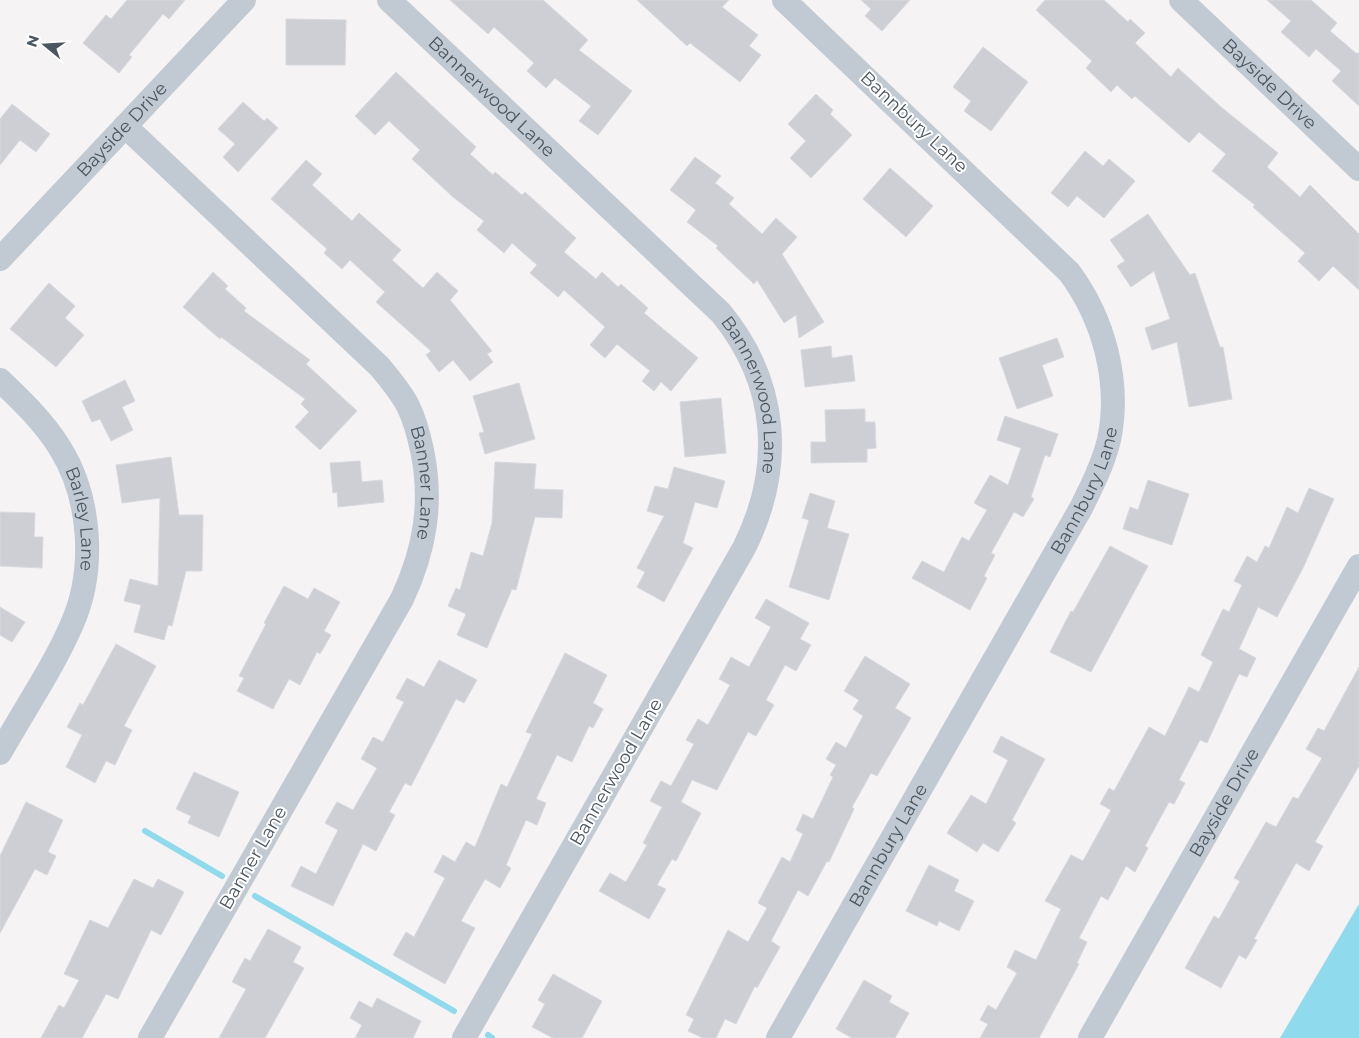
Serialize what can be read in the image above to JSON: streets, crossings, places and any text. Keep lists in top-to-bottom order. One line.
{"streets":{"street":["Bayside Drive","Bannerwood Lane","Bannbury Lane","Banner Lane","Barley Lane"]},"crossings":[["Bayside Drive","Banner Lane"]],"north":"left"}
